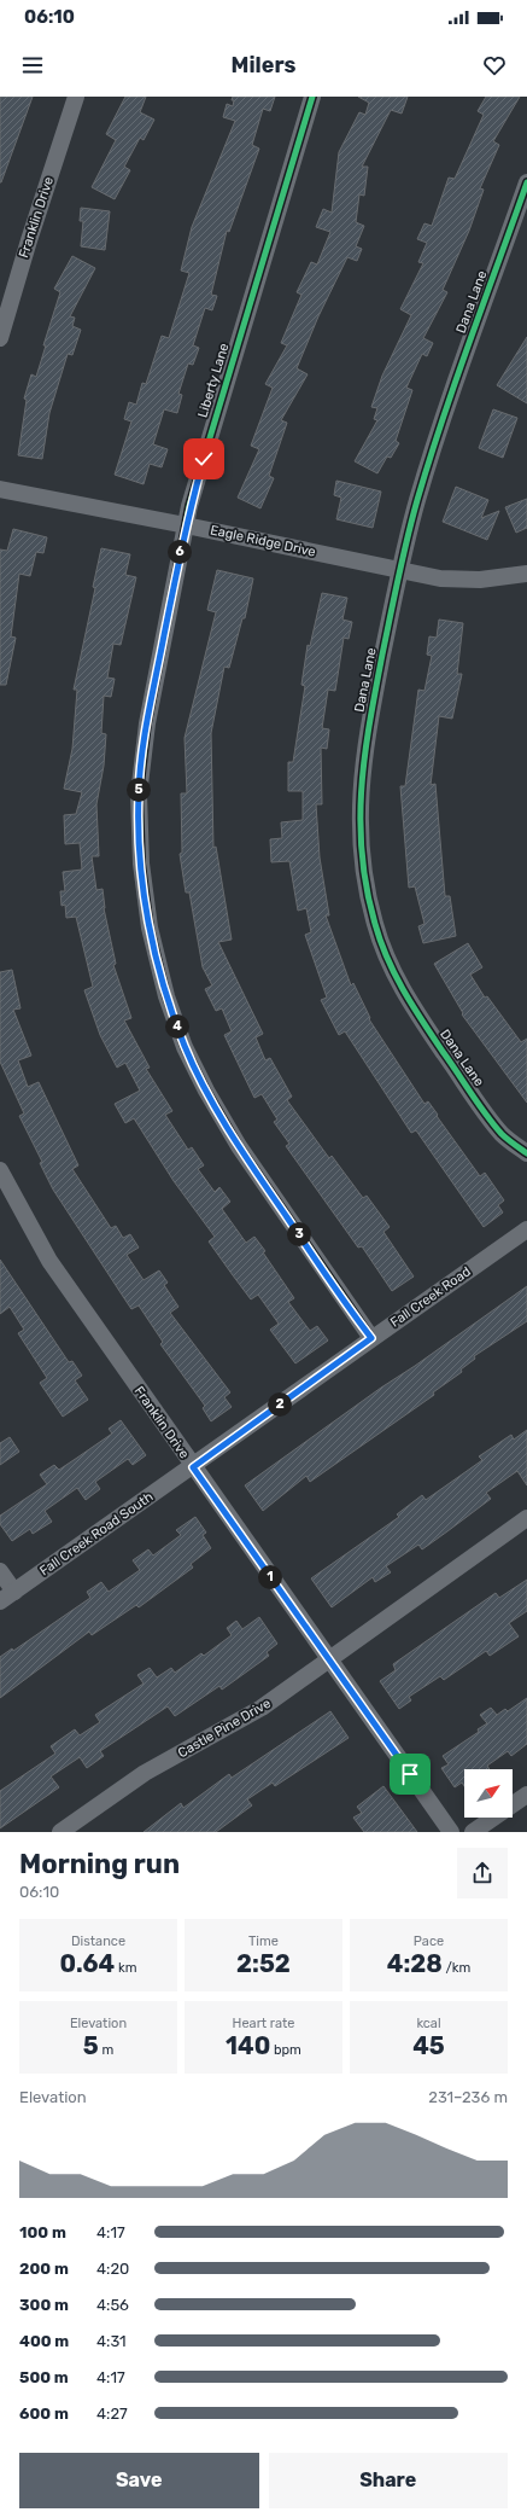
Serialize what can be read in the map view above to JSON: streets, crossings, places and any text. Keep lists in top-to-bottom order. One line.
{"streets":{"street":["Franklin Drive","Dana Lane","Liberty Lane","Eagle Ridge Drive","Fall Creek Road","Fall Creek Road South","Castle Pine Drive"]},"crossings":[["Franklin Drive","Fall Creek Road"],["Franklin Drive","Fall Creek Road South"],["Franklin Drive","Castle Pine Drive"],["Dana Lane","Eagle Ridge Drive"],["Liberty Lane","Eagle Ridge Drive"],["Liberty Lane","Fall Creek Road"],["Fall Creek Road","Fall Creek Road South"]],"north":"top right","page":{"status":"06:10","header":"Milers","pins":["6","5","4","3","2","1"],"heading":["Morning run","06:10"],"stats":[["Distance","0.64 km"],["Time","2:52"],["Pace","4:28 /km"],["Elevation","5 m"],["Heart rate","140 bpm"],["kcal","45"]],"chart":["Elevation","231–236 m"],"list":[{"name":"100 m","note":"4:17"},{"name":"200 m","note":"4:20"},{"name":"300 m","note":"4:56"},{"name":"400 m","note":"4:31"},{"name":"500 m","note":"4:17"},{"name":"600 m","note":"4:27"}],"buttons":["Save","Share"]}}
